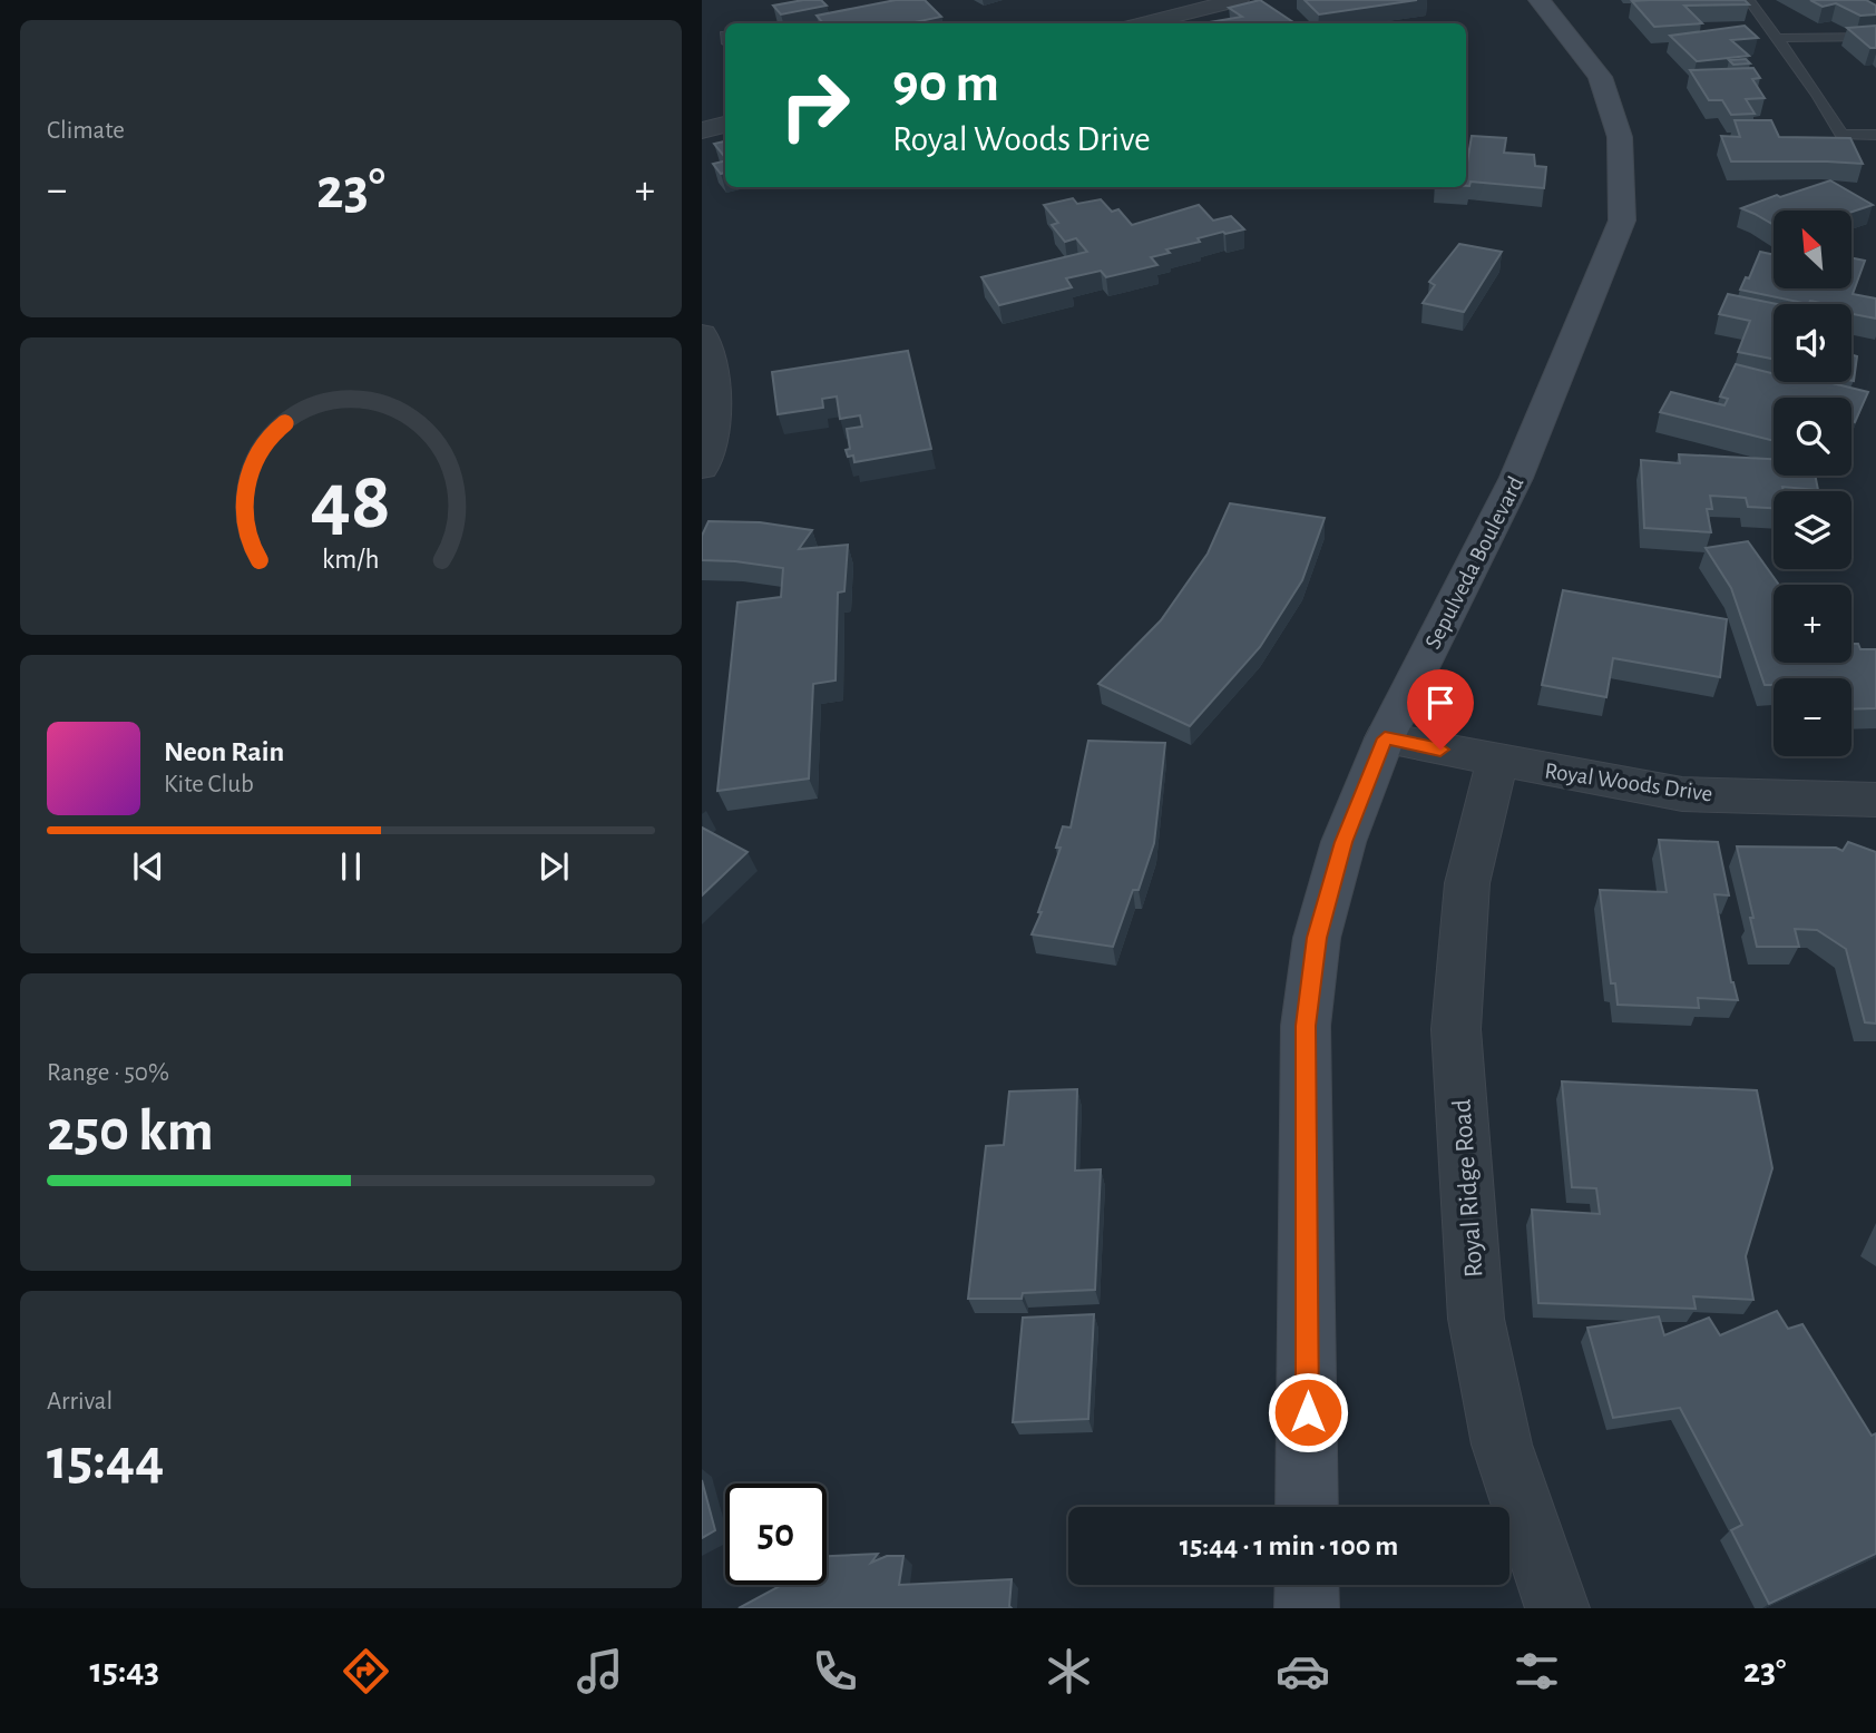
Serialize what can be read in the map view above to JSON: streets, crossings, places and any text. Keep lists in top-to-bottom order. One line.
{"streets":{"main road":["Sepulveda Boulevard"],"street":["Royal Woods Drive","Royal Ridge Road"]},"crossings":[["Sepulveda Boulevard","Royal Woods Drive"],["Royal Woods Drive","Royal Ridge Road"]],"north":"top left","page":{"tile":["Climate",["Range · 50%","250 km"],["Arrival","15:44"]],"turn":["90 m","Royal Woods Drive"],"heat":["−","23°","+"],"map_buttons":["+","−"],"song":["Neon Rain","Kite Club"],"limit":"50","trip":"15:44 · 1 min · 100 m","tabs":["15:43","23°"],"gauge":["48","km/h"]}}
